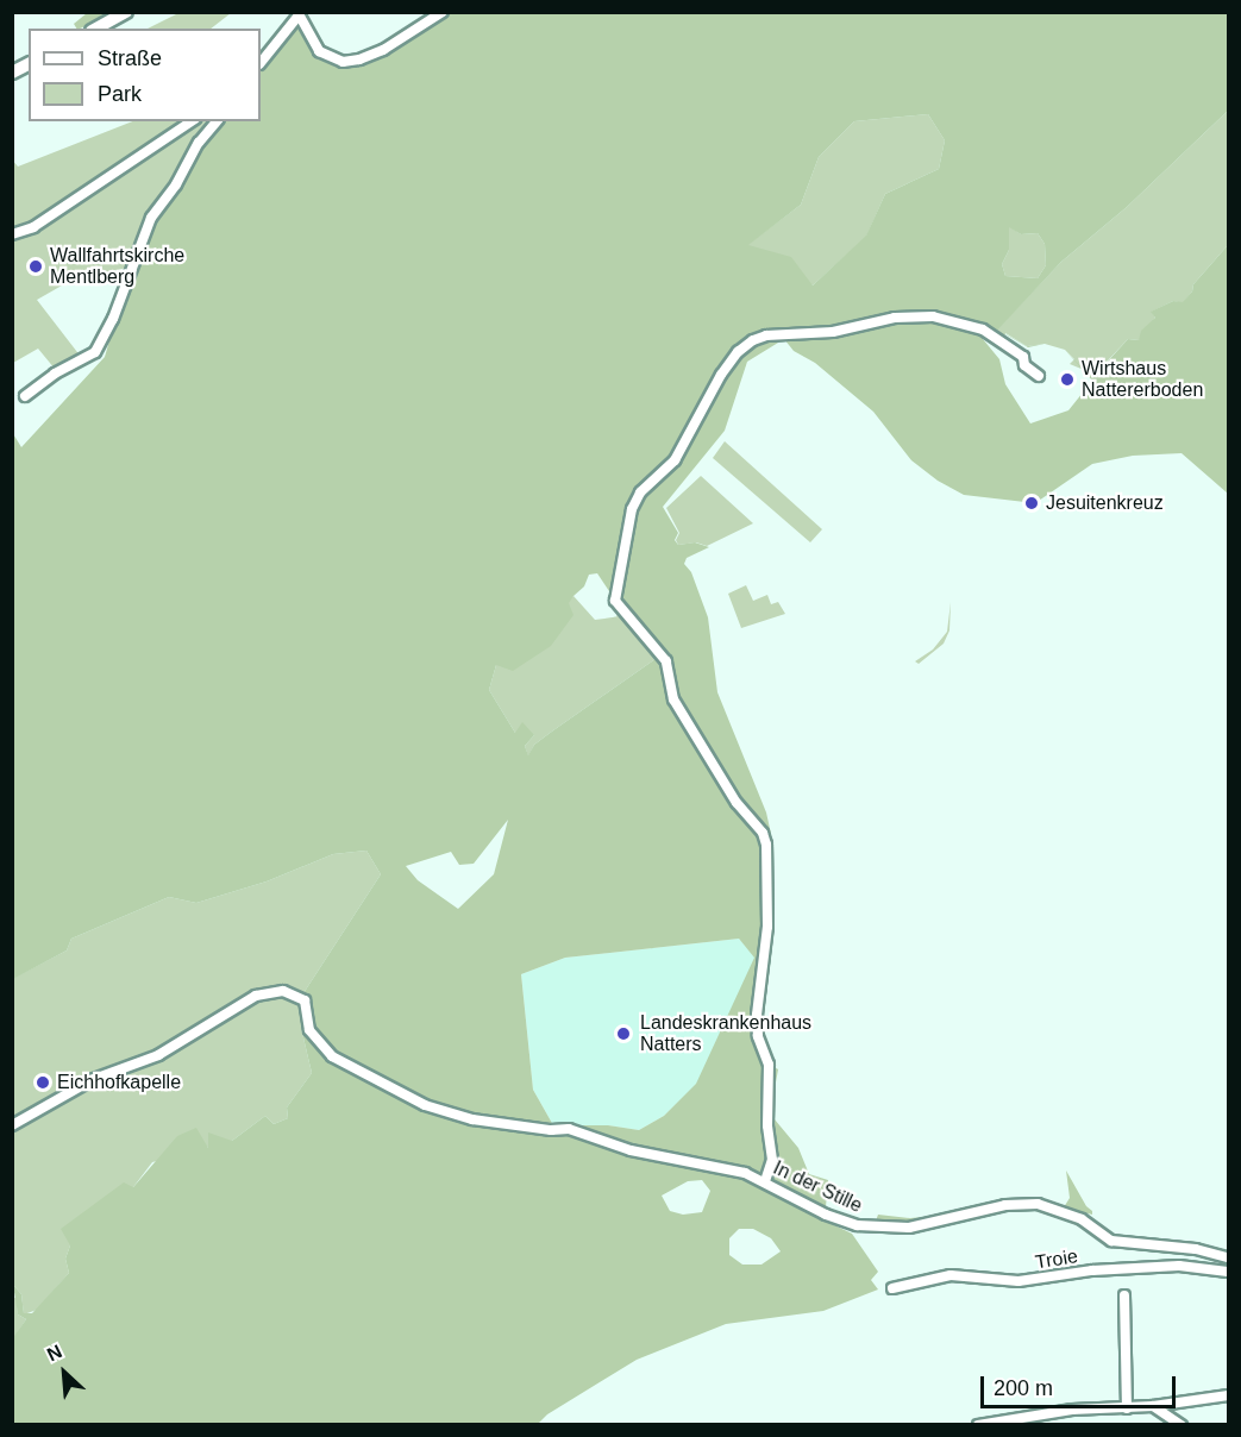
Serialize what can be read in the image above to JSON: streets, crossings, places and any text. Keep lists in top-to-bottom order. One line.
{"streets":{"street":["In der Stille","Troie"]},"places":["Wallfahrtskirche Mentlberg","Wirtshaus Nattererboden","Jesuitenkreuz","Landeskrankenhaus Natters","Eichhofkapelle"],"legend":["Straße","Park"],"scale_bar":"200 m","north":"top left"}
